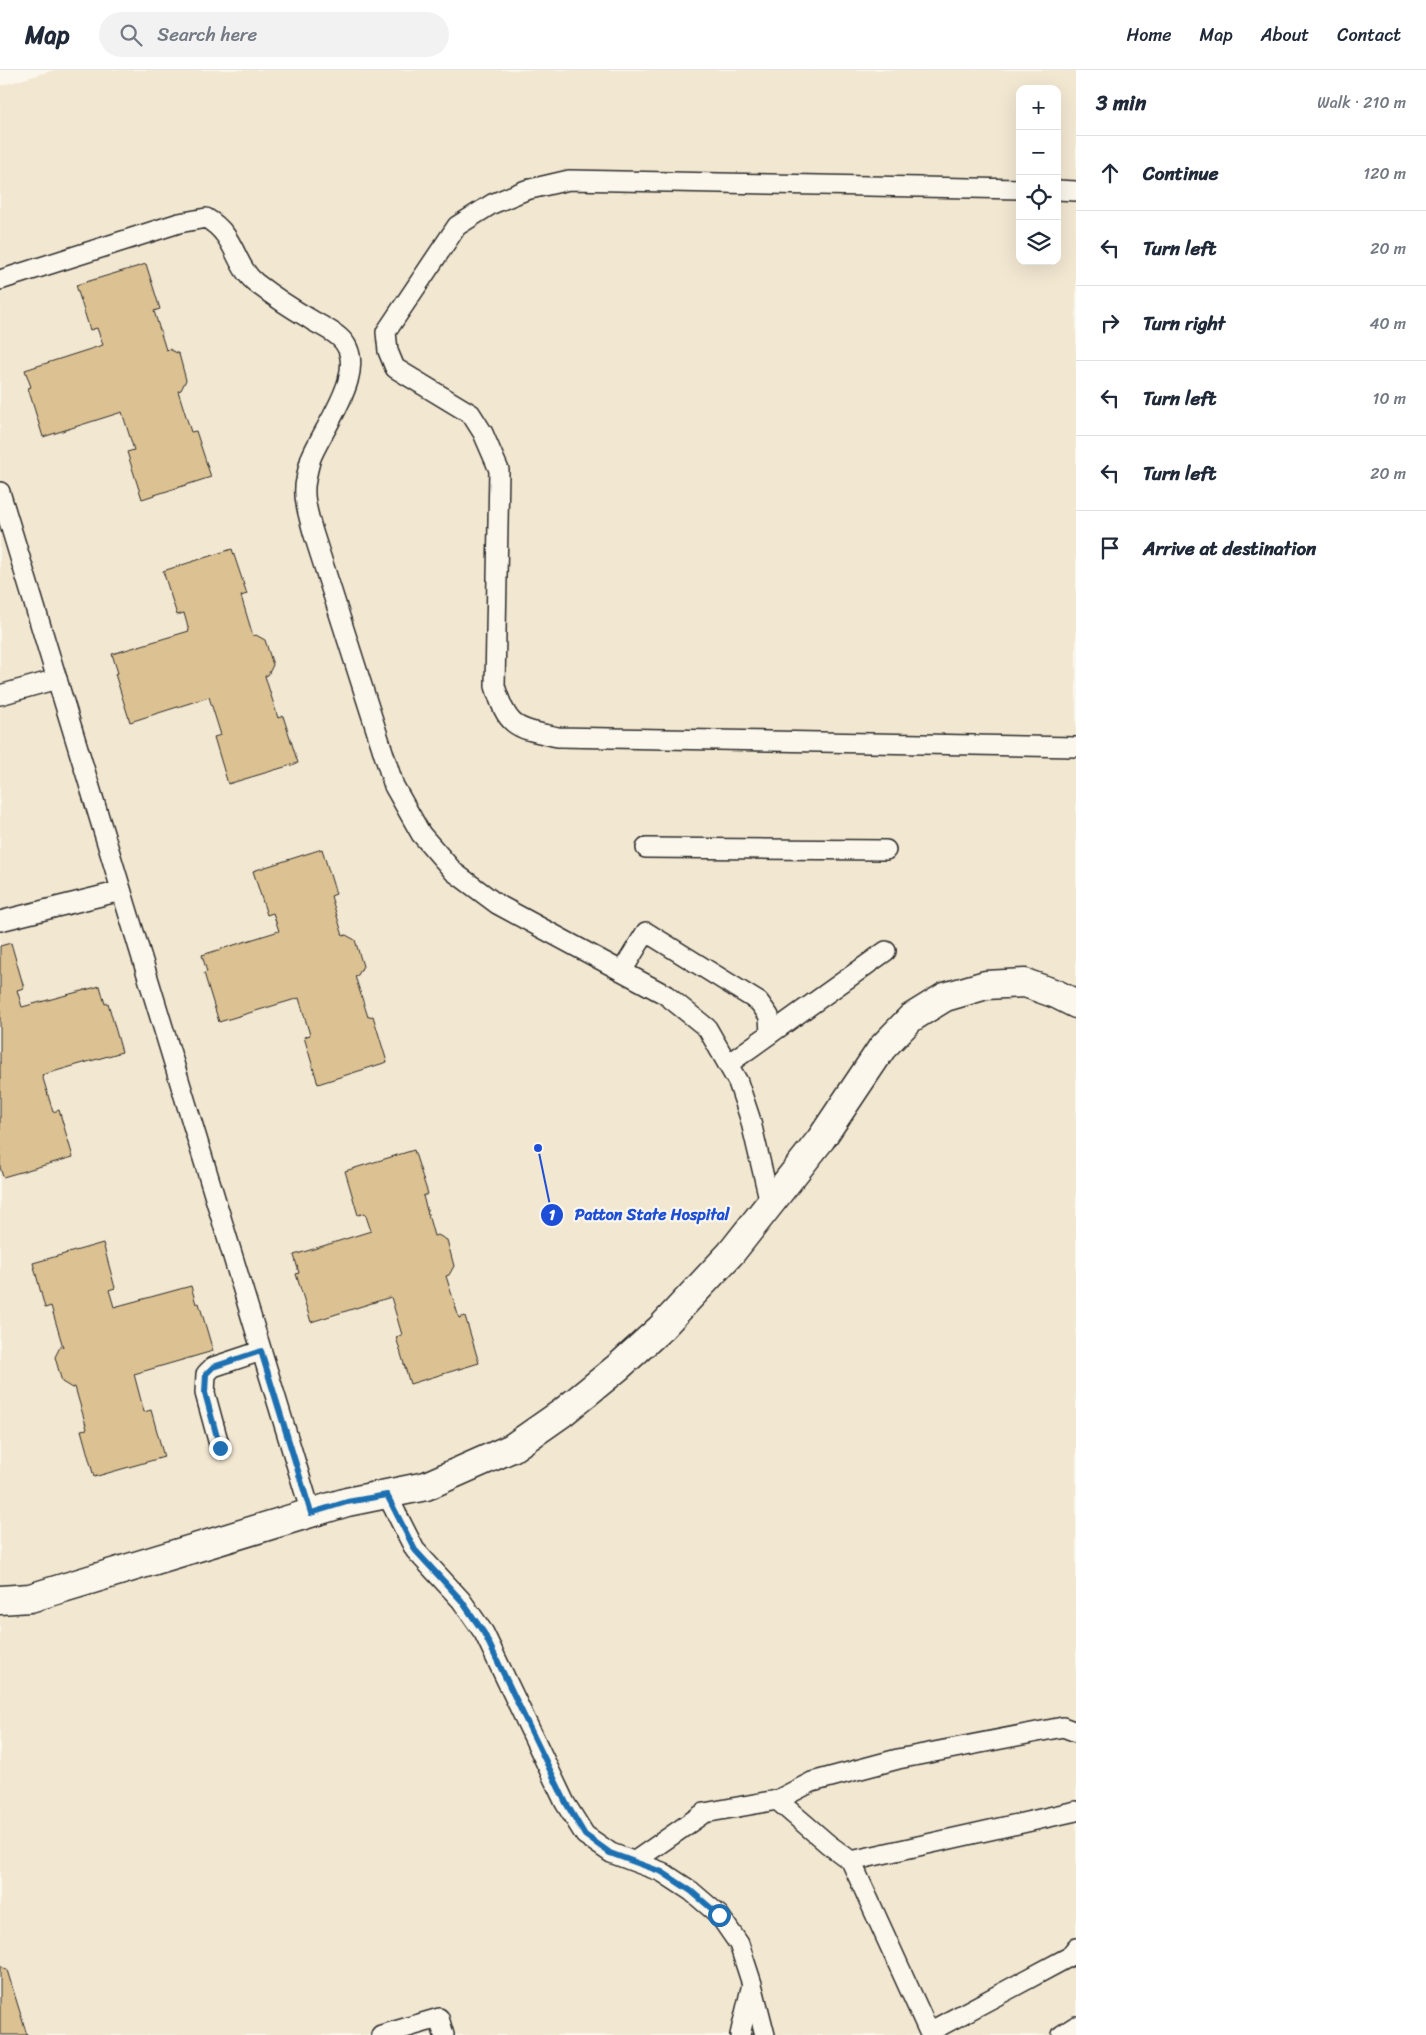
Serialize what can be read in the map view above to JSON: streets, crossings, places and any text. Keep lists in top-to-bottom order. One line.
{"places":["Patton State Hospital"],"page":{"header":"Map","search":"Search here","nav":["Home","Map","About","Contact"],"heading":["3 min","Walk · 210 m"],"map_buttons":["+","−"],"list":[["Continue","120 m"],["Turn left","20 m"],["Turn right","40 m"],["Turn left","10 m"],["Turn left","20 m"],"Arrive at destination"]}}
